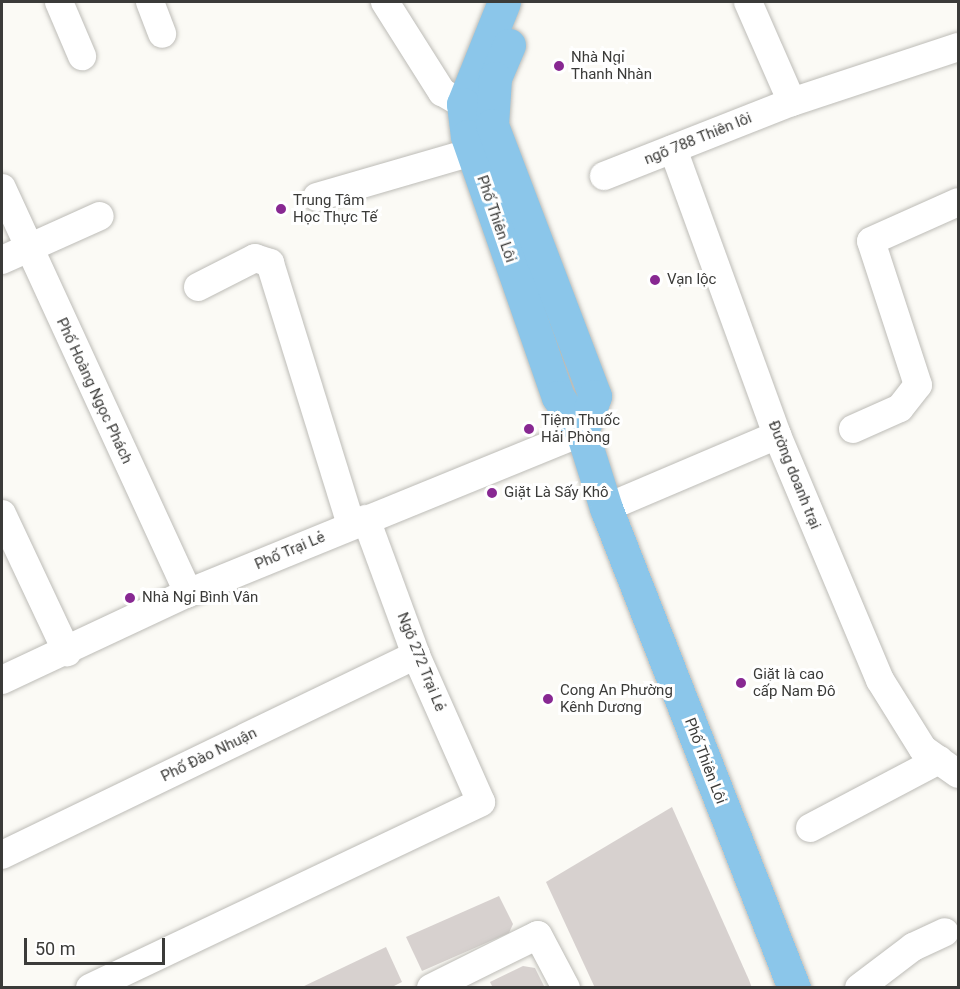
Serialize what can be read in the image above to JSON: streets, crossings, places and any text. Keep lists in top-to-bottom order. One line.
{"streets":{"main road":["Phố Thiên Lôi"],"street":["ngõ 788 Thiên lôi","Phố Hoàng Ngọc Phách","Đường doanh trại","Phố Trại Lẻ","Ngõ 272 Trại Lẻ","Phố Đào Nhuận"]},"crossings":[["ngõ 788 Thiên lôi","Đường doanh trại"],["Phố Thiên Lôi","Phố Trại Lẻ"],["Phố Hoàng Ngọc Phách","Phố Trại Lẻ"],["Phố Trại Lẻ","Ngõ 272 Trại Lẻ"],["Ngõ 272 Trại Lẻ","Phố Đào Nhuận"]],"places":["Nhà Ngỉ Thanh Nhàn","Trung Tâm Học Thực Tế","Vạn lộc","Tiệm Thuốc Hải Phòng","Giặt Là Sấy Khô","Nhà Ngỉ Bình Vân","Giặt là cao cấp Nam Đô","Cong An Phường Kênh Dương"],"scale_bar":"50 m"}
